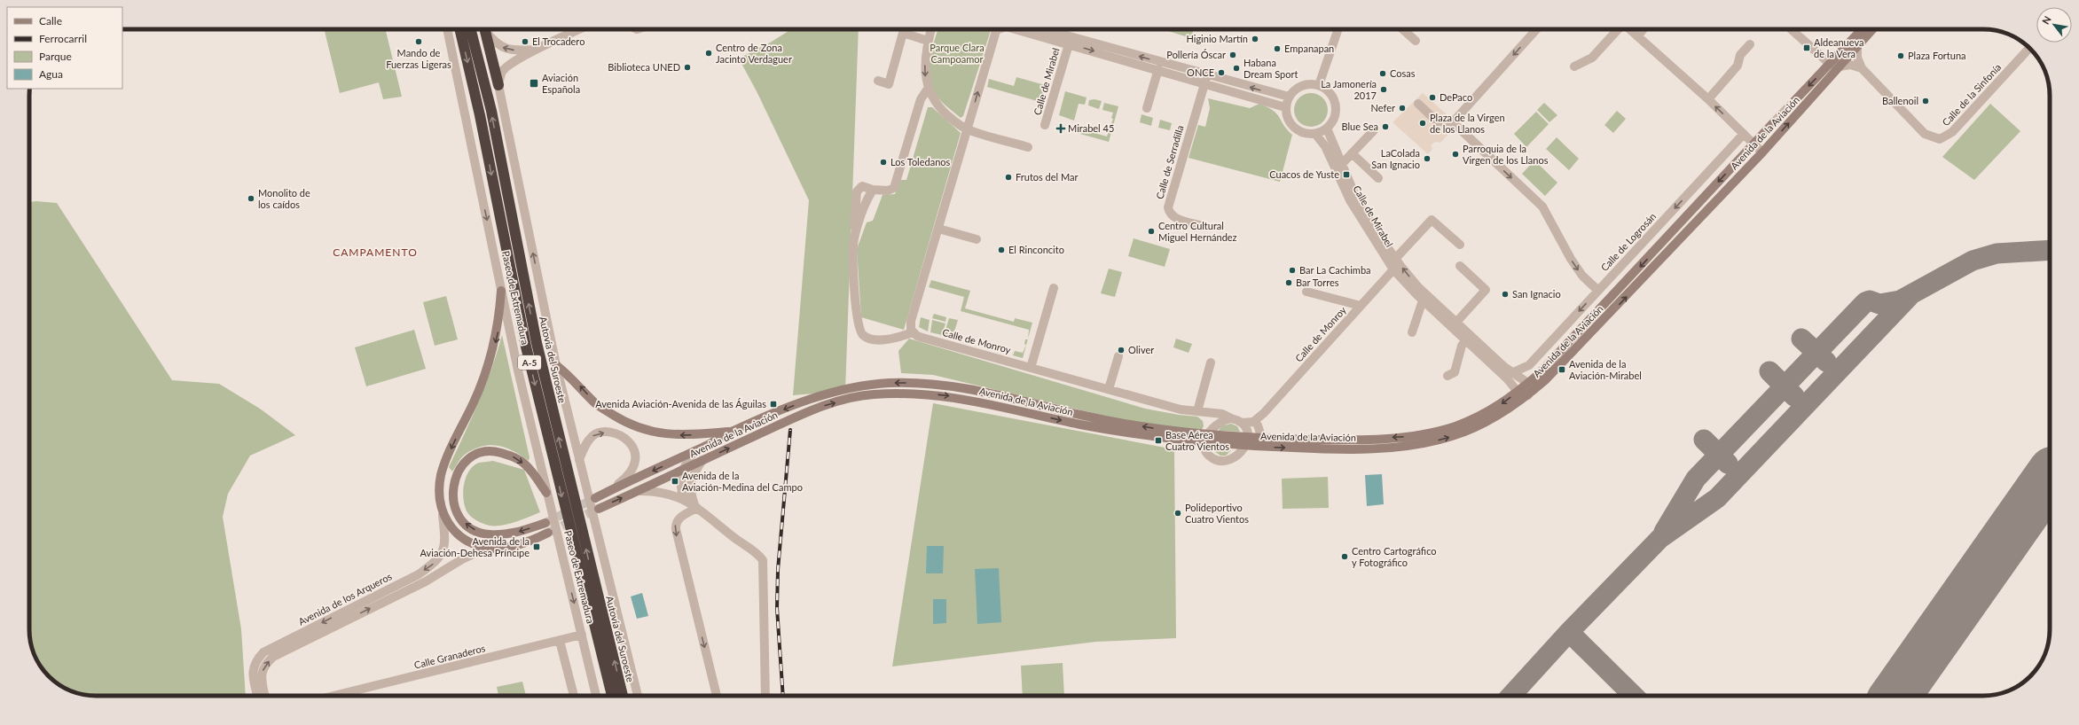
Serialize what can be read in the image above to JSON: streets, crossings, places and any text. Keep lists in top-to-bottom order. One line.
{"streets":{"highway":["Autovía del Suroeste","A-5"],"main road":["Avenida de la Aviación"],"street":["Calle de Mirabel","Calle de la Sinfonía","Calle de Serradilla","Calle de Logrosán","Paseo de Extremadura","Calle de Monroy","Avenida de los Arqueros","Calle Granaderos"]},"crossings":[["Calle de Mirabel","Avenida de la Aviación"],["Calle de Mirabel","Calle de Serradilla"],["Calle de Mirabel","Calle de Logrosán"],["Calle de Mirabel","Calle de Monroy"],["Calle de la Sinfonía","Avenida de la Aviación"],["Avenida de la Aviación","Calle de Logrosán"],["Avenida de la Aviación","Calle de Monroy"],["Paseo de Extremadura","Calle Granaderos"]],"one_way":["Calle de Logrosán"],"districts":["CAMPAMENTO"],"parks":["Parque Clara Campoamor"],"places":{"other":["Higinio Martín","Mando de Fuerzas Ligeras","El Trocadero","Empanapan","Centro de Zona Jacinto Verdaguer","Pollería Óscar","Plaza Fortuna","Biblioteca UNED","Habana Dream Sport","ONCE","Cosas","La Jamonería 2017","DePaco","Ballenoil","Nefer","Plaza de la Virgen de los Llanos","Blue Sea","Parroquia de la Virgen de los Llanos","LaColada San Ignacio","Los Toledanos","Frutos del Mar","Monolito de los caídos","Centro Cultural Miguel Hernández","El Rinconcito","Bar La Cachimba","Bar Torres","San Ignacio","Oliver","Polideportivo Cuatro Vientos","Centro Cartográfico y Fotográfico"],"transit":["Aldeanueva de la Vera","Aviación Española","Cuacos de Yuste","Avenida de la Aviación-Mirabel","Avenida Aviación-Avenida de las Águilas","Base Aérea Cuatro Vientos","Avenida de la Aviación-Medina del Campo","Avenida de la Aviación-Dehesa Príncipe"],"health":["Mirabel 45"]},"legend":["Calle","Ferrocarril","Parque","Agua"],"north":"top left"}
